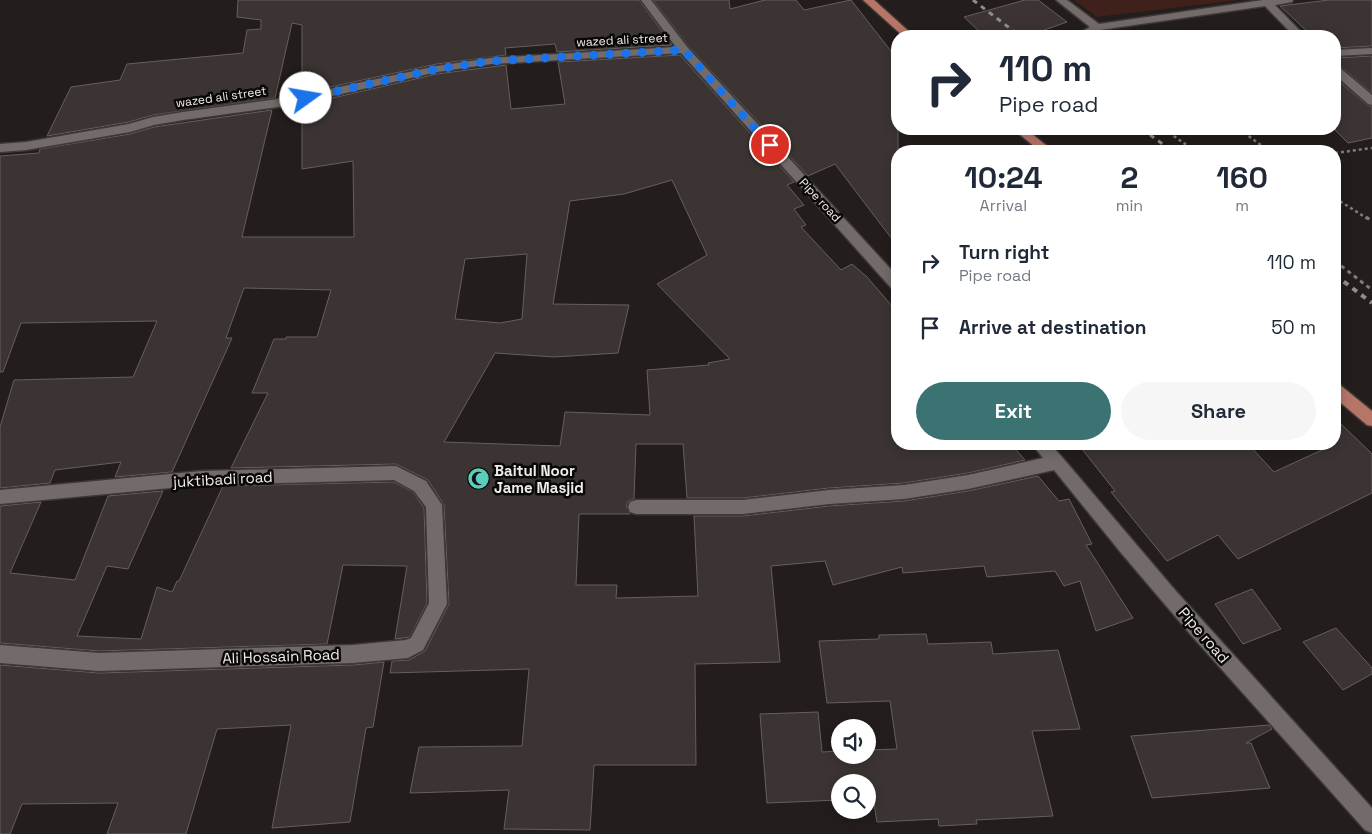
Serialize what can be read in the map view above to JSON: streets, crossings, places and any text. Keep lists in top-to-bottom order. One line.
{"streets":{"street":["wazed ali street","Pipe road","juktibadi road","Ali Hossain Road"]},"crossings":[["wazed ali street","Pipe road"],["juktibadi road","Ali Hossain Road"]],"places":{"mosque":["Baitul Noor Jame Masjid"]},"page":{"turn":["110 m","Pipe road"],"eta":["10:24","Arrival","2","min","160","m"],"list":[{"name":"Turn right","note":"Pipe road","value":"110 m"},{"name":"Arrive at destination","value":"50 m"}],"buttons":["Exit","Share"]}}
